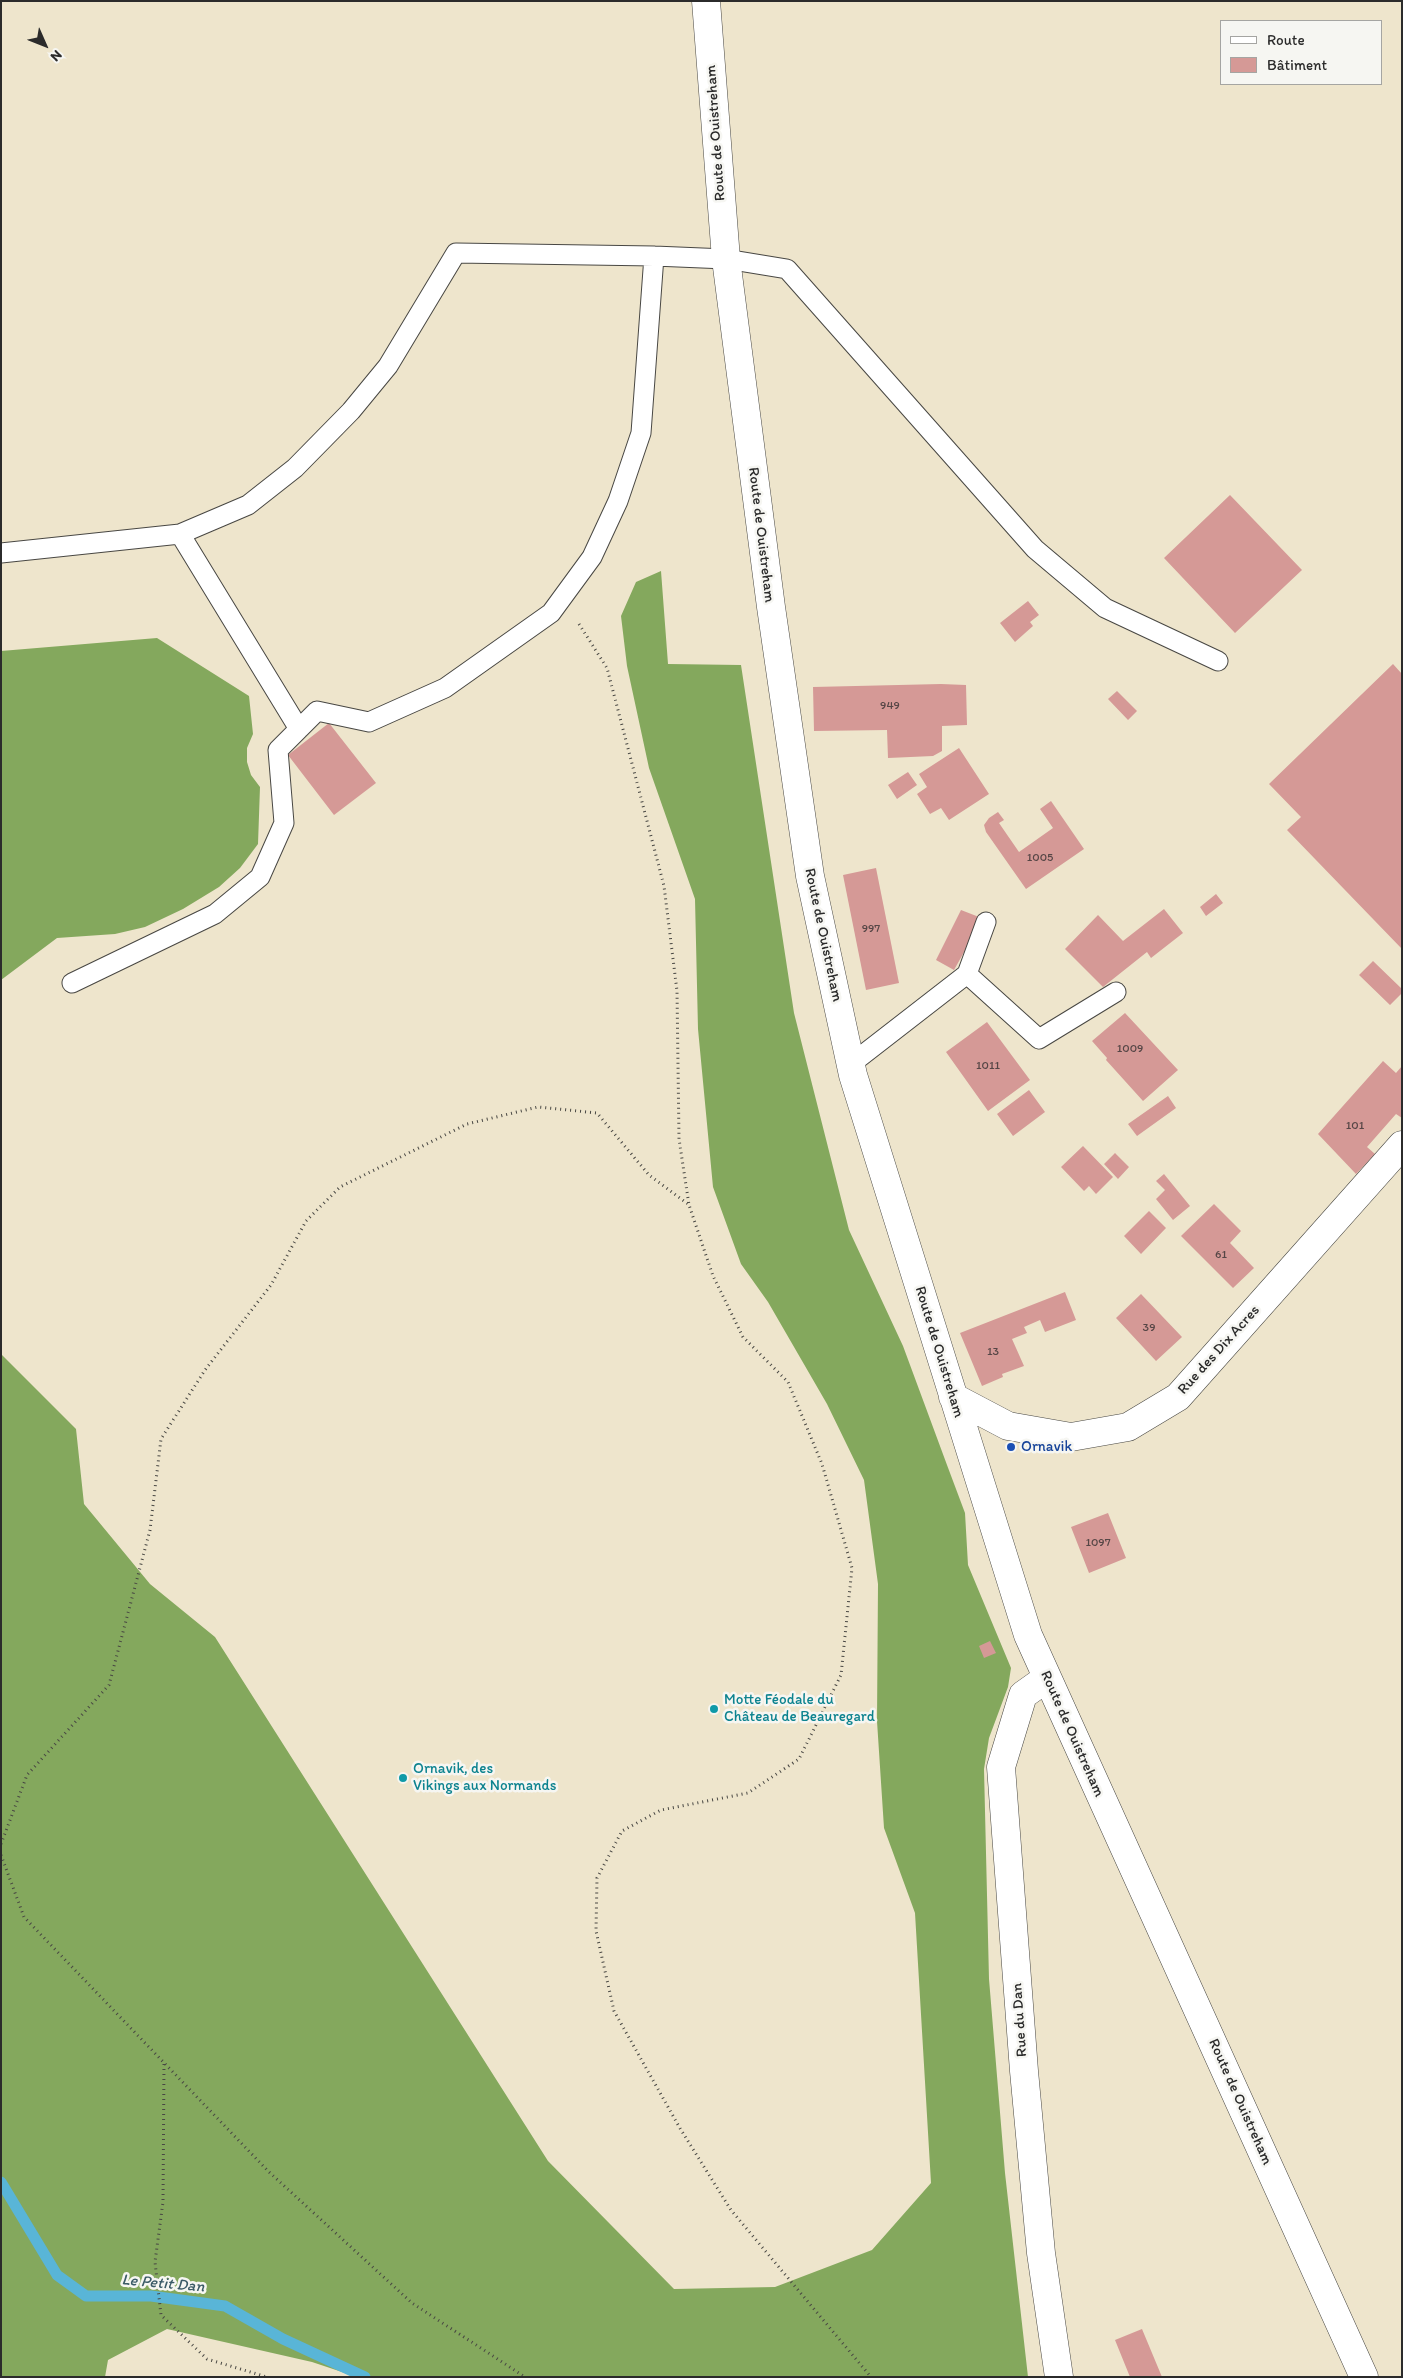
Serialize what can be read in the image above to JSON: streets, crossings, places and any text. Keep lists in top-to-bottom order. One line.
{"streets":{"street":["Route de Ouistreham","Rue des Dix Acres","Rue du Dan"]},"crossings":[["Route de Ouistreham","Rue des Dix Acres"],["Route de Ouistreham","Rue du Dan"]],"water":["Le Petit Dan"],"places":["Ornavik","Motte Féodale du Château de Beauregard","Ornavik, des Vikings aux Normands"],"house_numbers":["949","1005","997","1009","1011","101","61","39","13","1097"],"legend":["Route","Bâtiment"],"north":"bottom right"}
